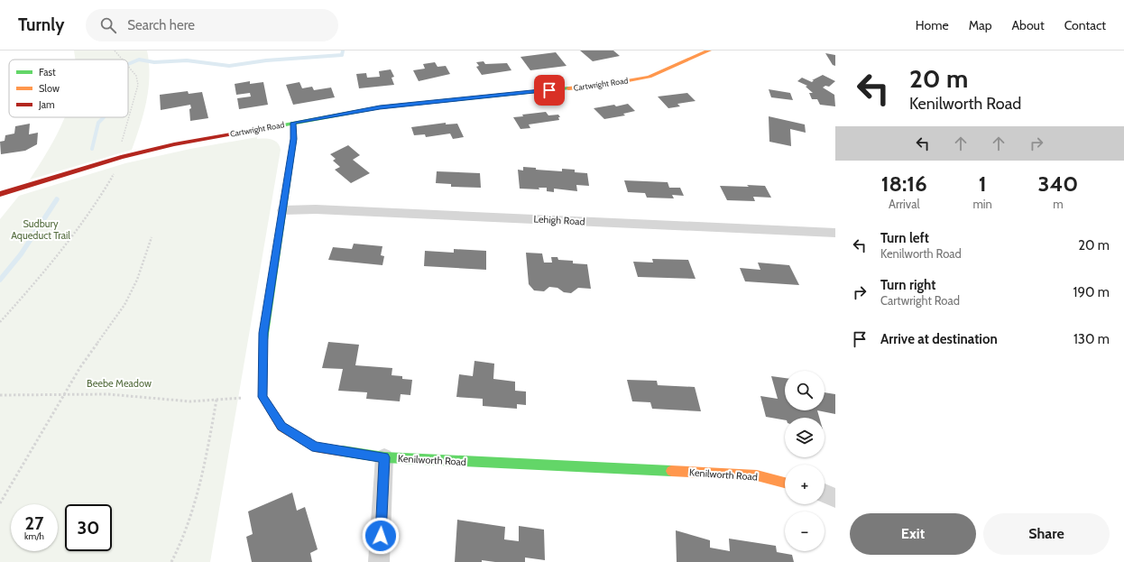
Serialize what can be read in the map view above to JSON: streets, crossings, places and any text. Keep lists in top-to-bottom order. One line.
{"streets":{"street":["Cartwright Road","Lehigh Road","Kenilworth Road"]},"parks":["Sudbury Aqueduct Trail","Beebe Meadow"],"legend":["Fast","Slow","Jam"],"page":{"header":"Turnly","search":"Search here","nav":["Home","Map","About","Contact"],"turn":["20 m","Kenilworth Road"],"eta":["18:16","Arrival","1","min","340","m"],"list":[{"name":"Turn left","note":"Kenilworth Road","value":"20 m"},{"name":"Turn right","note":"Cartwright Road","value":"190 m"},{"name":"Arrive at destination","value":"130 m"}],"map_buttons":["+","−"],"speed":"27 km/h","limit":"30","buttons":["Exit","Share"]}}
